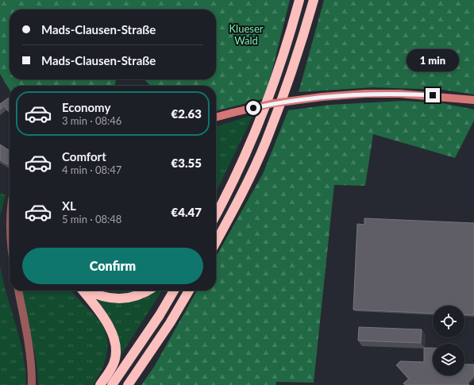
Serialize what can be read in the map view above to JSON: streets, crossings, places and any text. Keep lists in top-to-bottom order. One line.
{"parks":["Klueser Wald"],"page":{"banner":["Mads-Clausen-Straße","Mads-Clausen-Straße"],"bubble":"1 min","list":[{"name":"Economy","note":"3 min · 08:46","value":"€2.63"},{"name":"Comfort","note":"4 min · 08:47","value":"€3.55"},{"name":"XL","note":"5 min · 08:48","value":"€4.47"}],"buttons":"Confirm"}}
